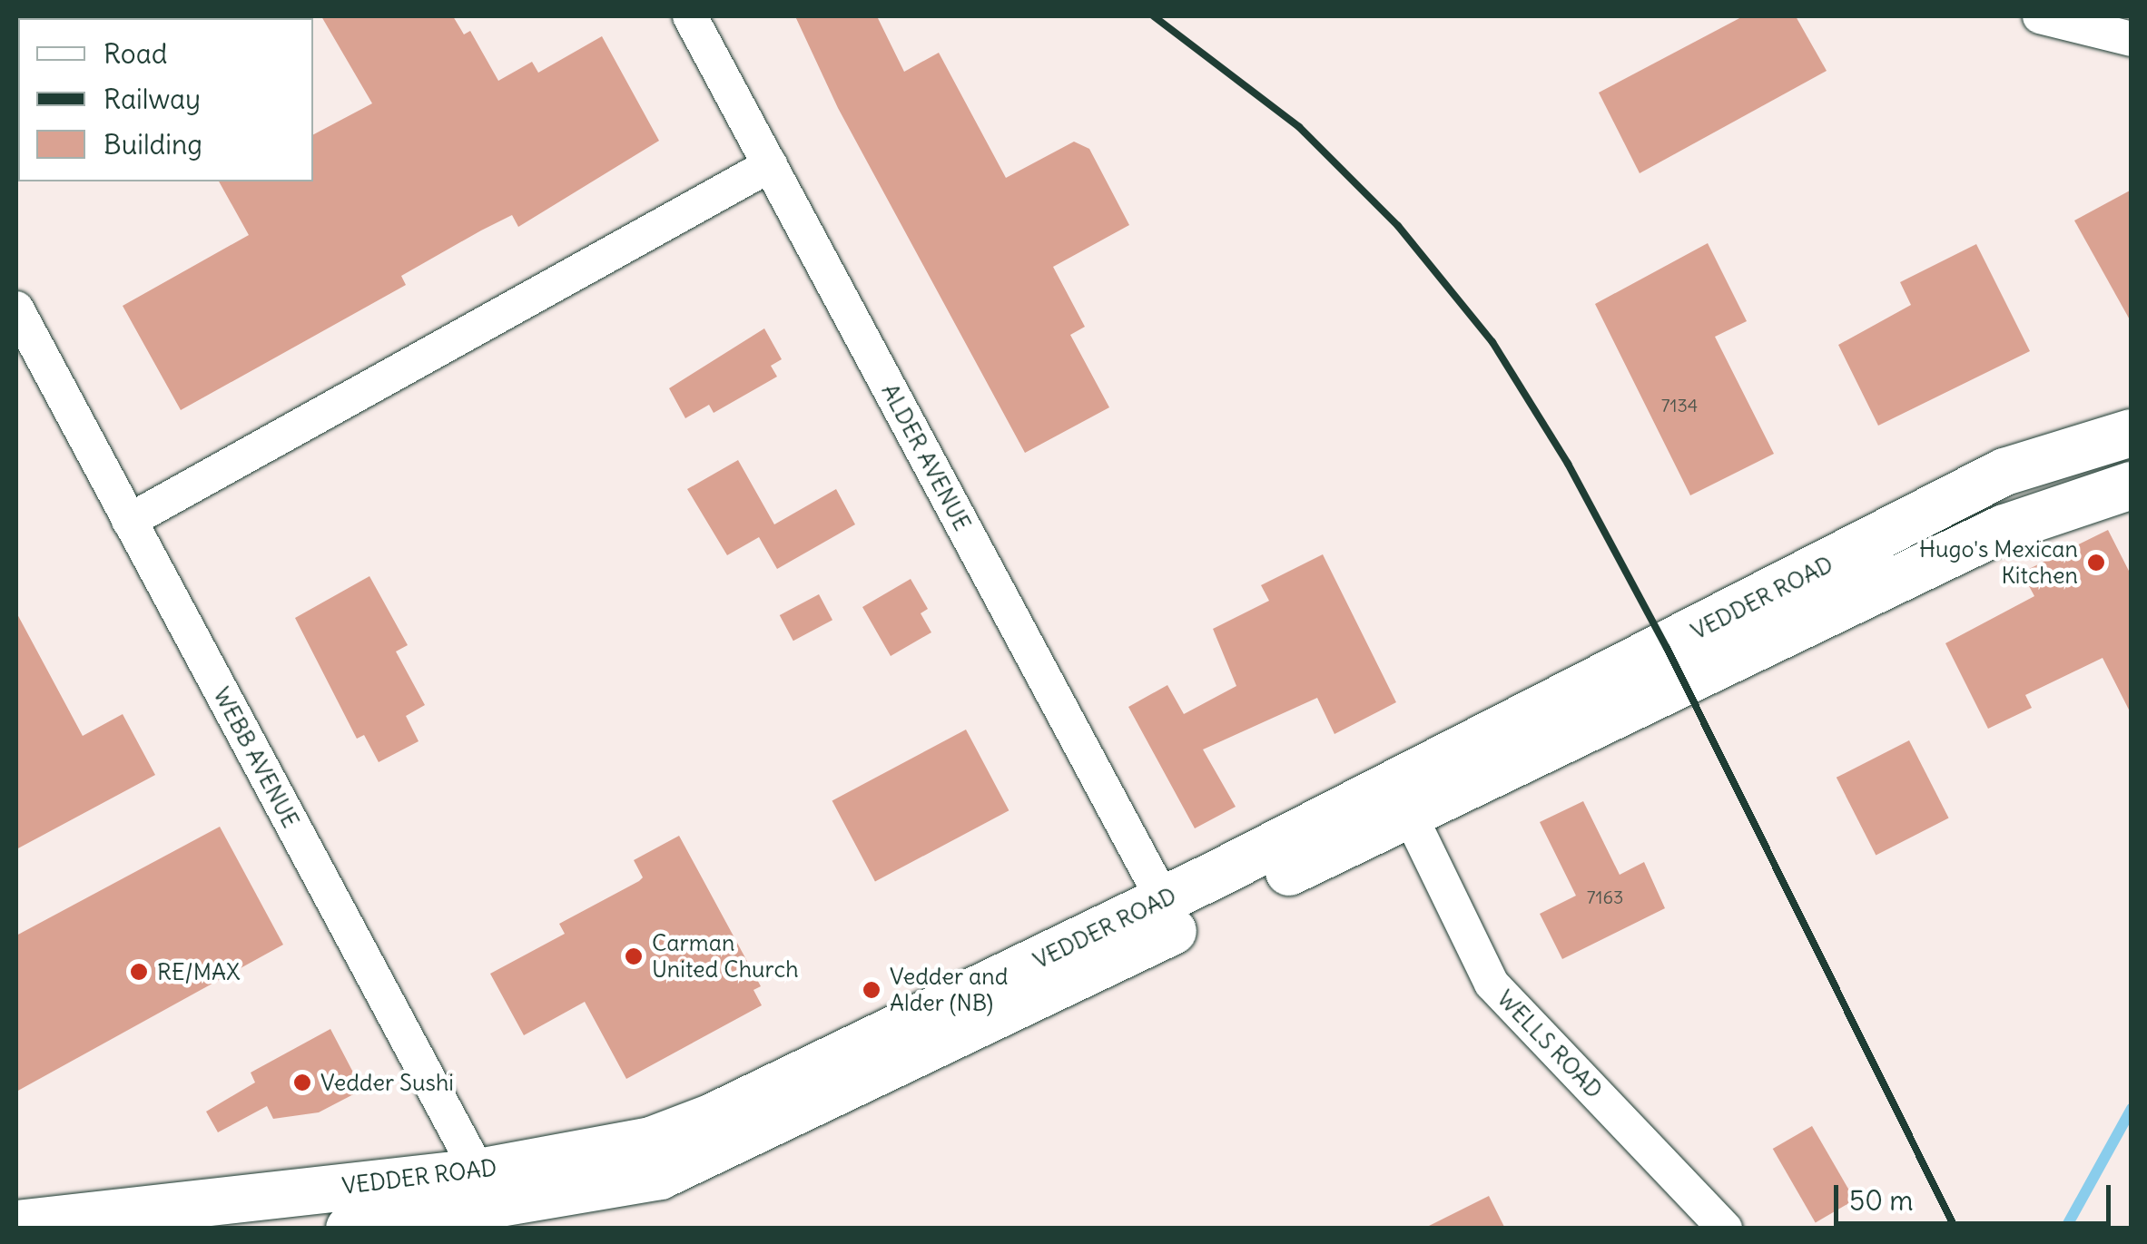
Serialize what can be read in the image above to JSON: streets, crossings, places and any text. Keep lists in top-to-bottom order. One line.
{"streets":{"main road":["VEDDER ROAD"],"street":["ALDER AVENUE","WEBB AVENUE","WELLS ROAD"]},"crossings":[["ALDER AVENUE","VEDDER ROAD"],["VEDDER ROAD","WEBB AVENUE"],["VEDDER ROAD","WELLS ROAD"]],"places":["Hugo's Mexican Kitchen","Carman United Church","RE/MAX","Vedder and Alder (NB)","Vedder Sushi"],"house_numbers":["7134","7163"],"legend":["Road","Railway","Building"],"scale_bar":"50 m"}
